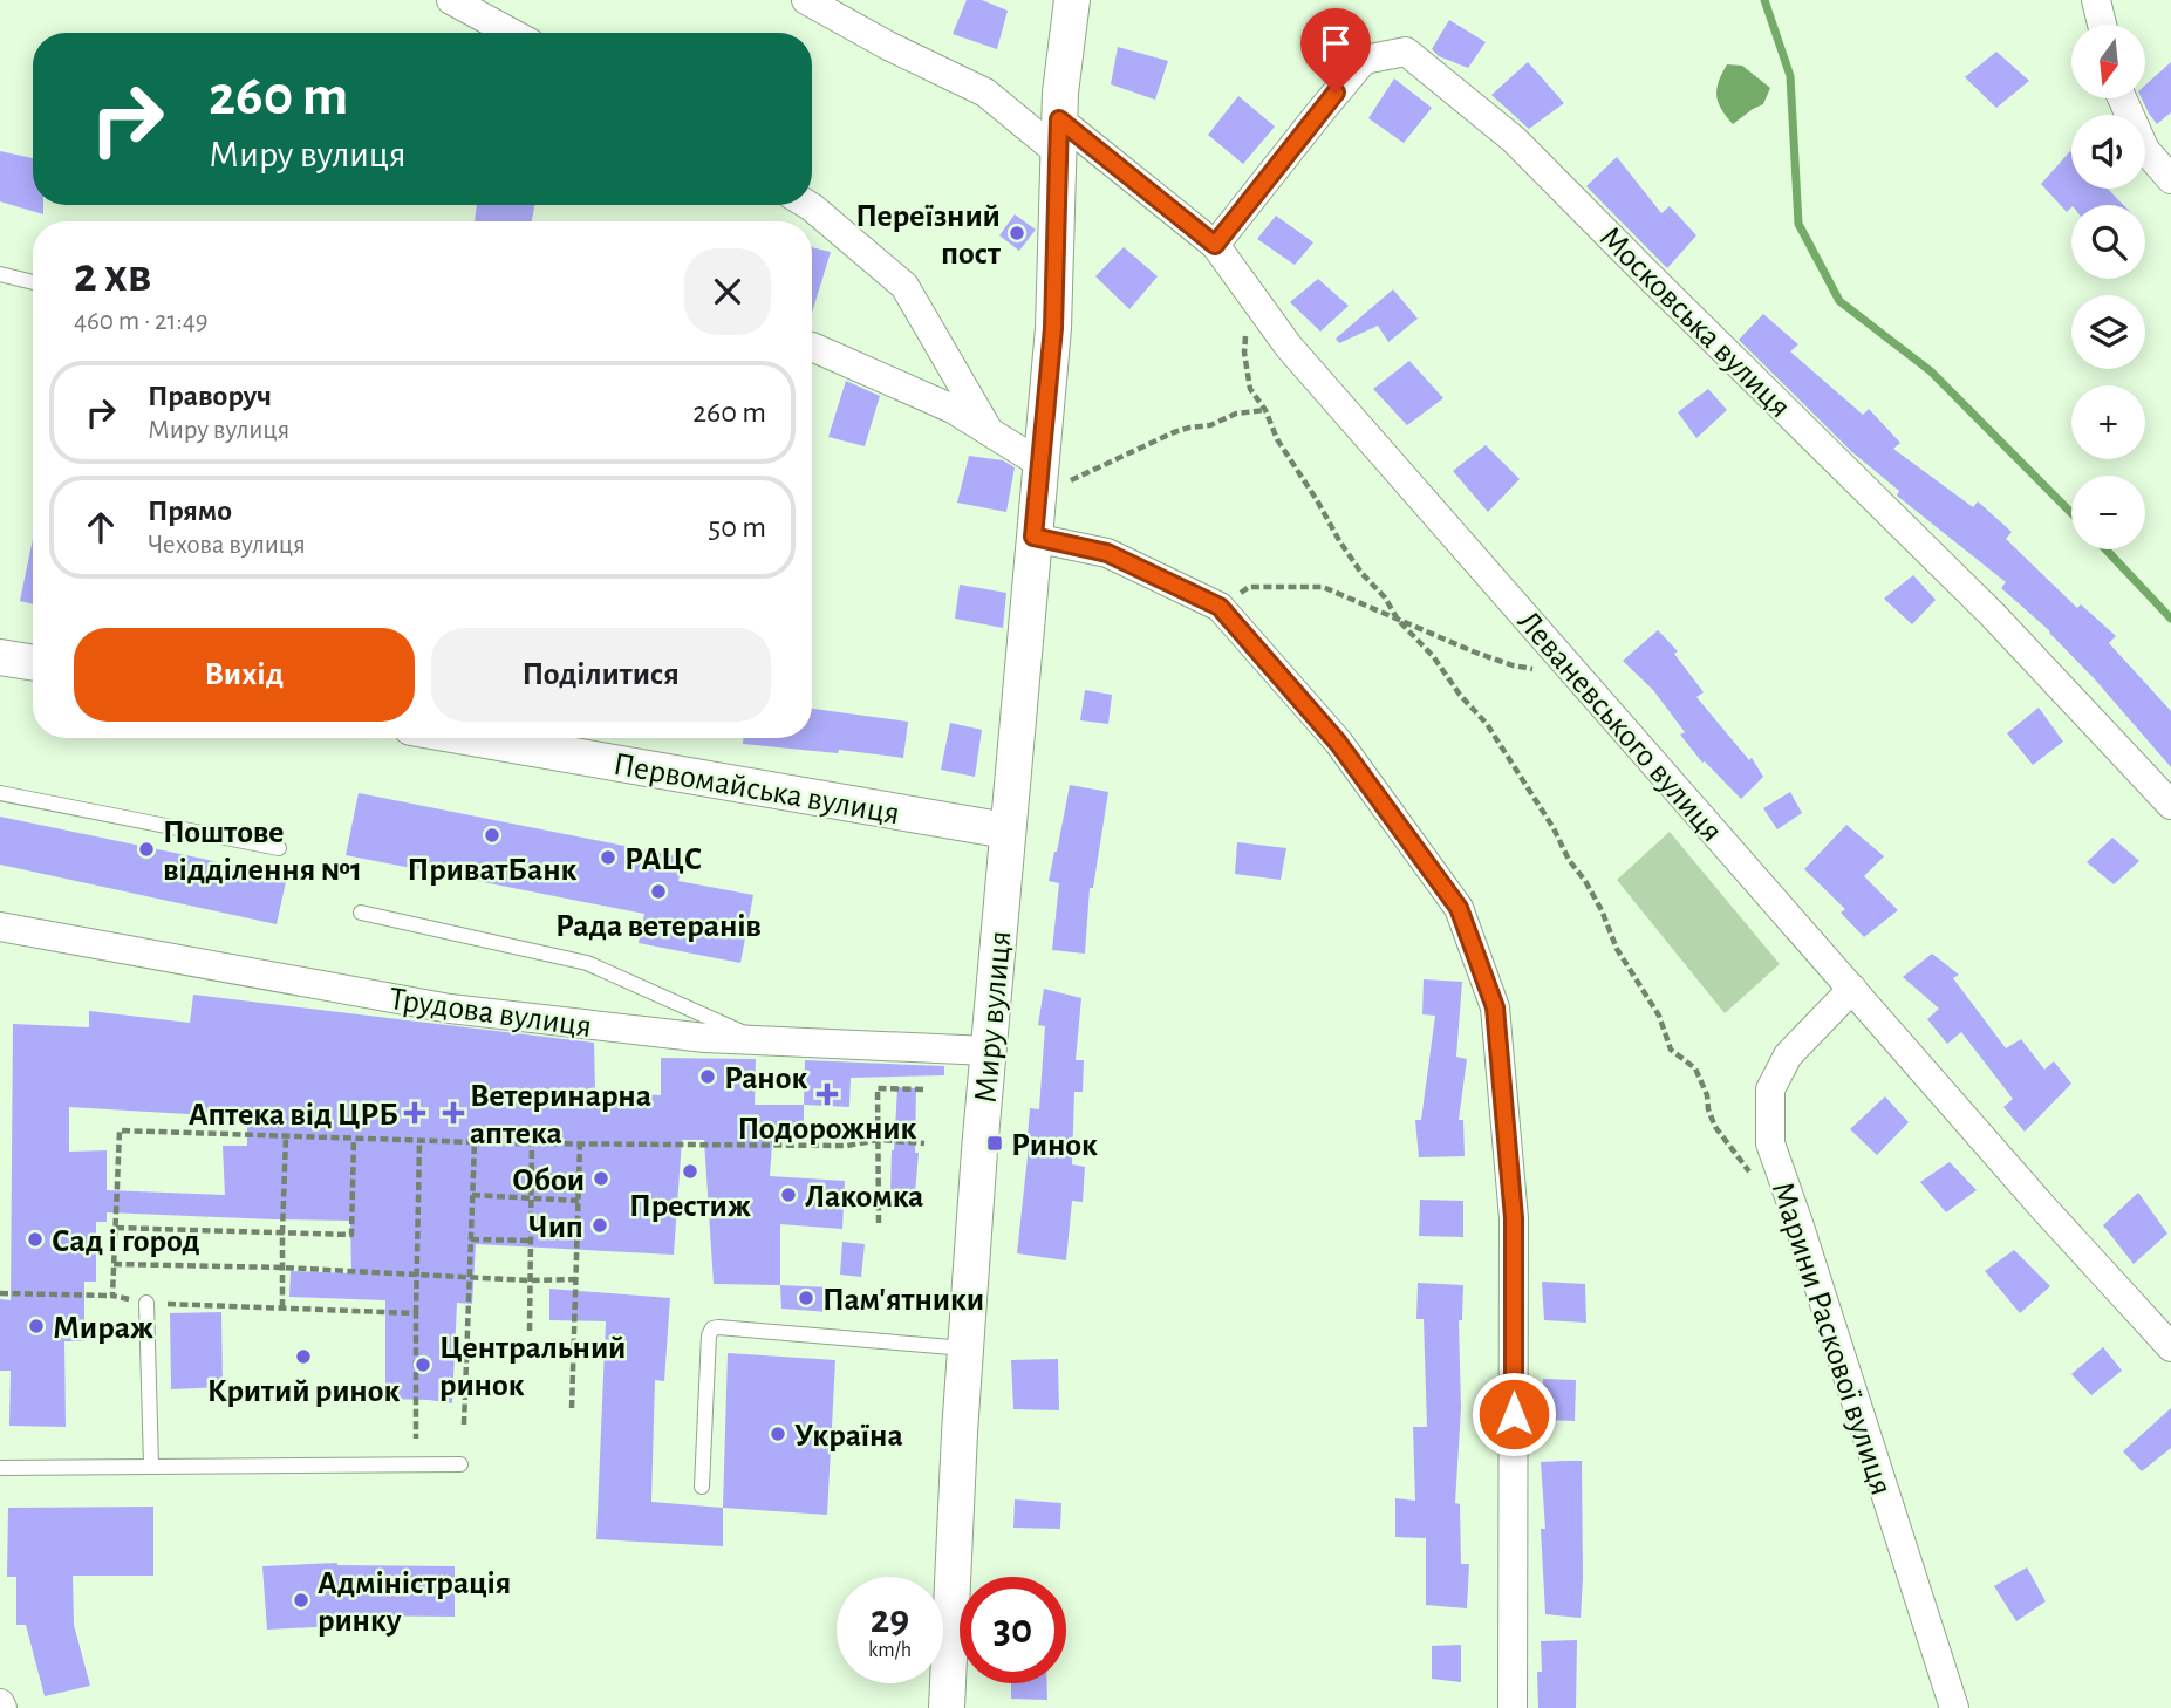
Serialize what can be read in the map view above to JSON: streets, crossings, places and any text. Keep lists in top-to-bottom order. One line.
{"streets":{"street":["Московська вулиця","Леваневського вулиця","Первомайська вулиця","Трудова вулиця","Миру вулиця","Марини Раскової вулиця"]},"crossings":[["Московська вулиця","Леваневського вулиця"],["Леваневського вулиця","Миру вулиця"],["Леваневського вулиця","Марини Раскової вулиця"],["Первомайська вулиця","Миру вулиця"],["Трудова вулиця","Миру вулиця"]],"places":{"other":["Переїзний пост","ПриватБанк","Поштове відділення №1","РАЦС","Рада ветеранів","Ранок","Престиж","Обои","Лакомка","Чип","Сад і город","Пам'ятники","Мираж","Критий ринок","Центральний ринок","Україна","Адміністрація ринку"],"health":["Подорожник","Аптека від ЦРБ","Ветеринарна аптека"],"transit":["Ринок"]},"north":"bottom","page":{"map_buttons":["+","−"],"turn":["260 m","Миру вулиця"],"heading":["2 хв","460 m · 21:49"],"list":[{"name":"Праворуч","note":"Миру вулиця","value":"260 m"},{"name":"Прямо","note":"Чехова вулиця","value":"50 m"}],"buttons":["Вихід","Поділитися"],"speed":"29 km/h","limit":"30"}}
